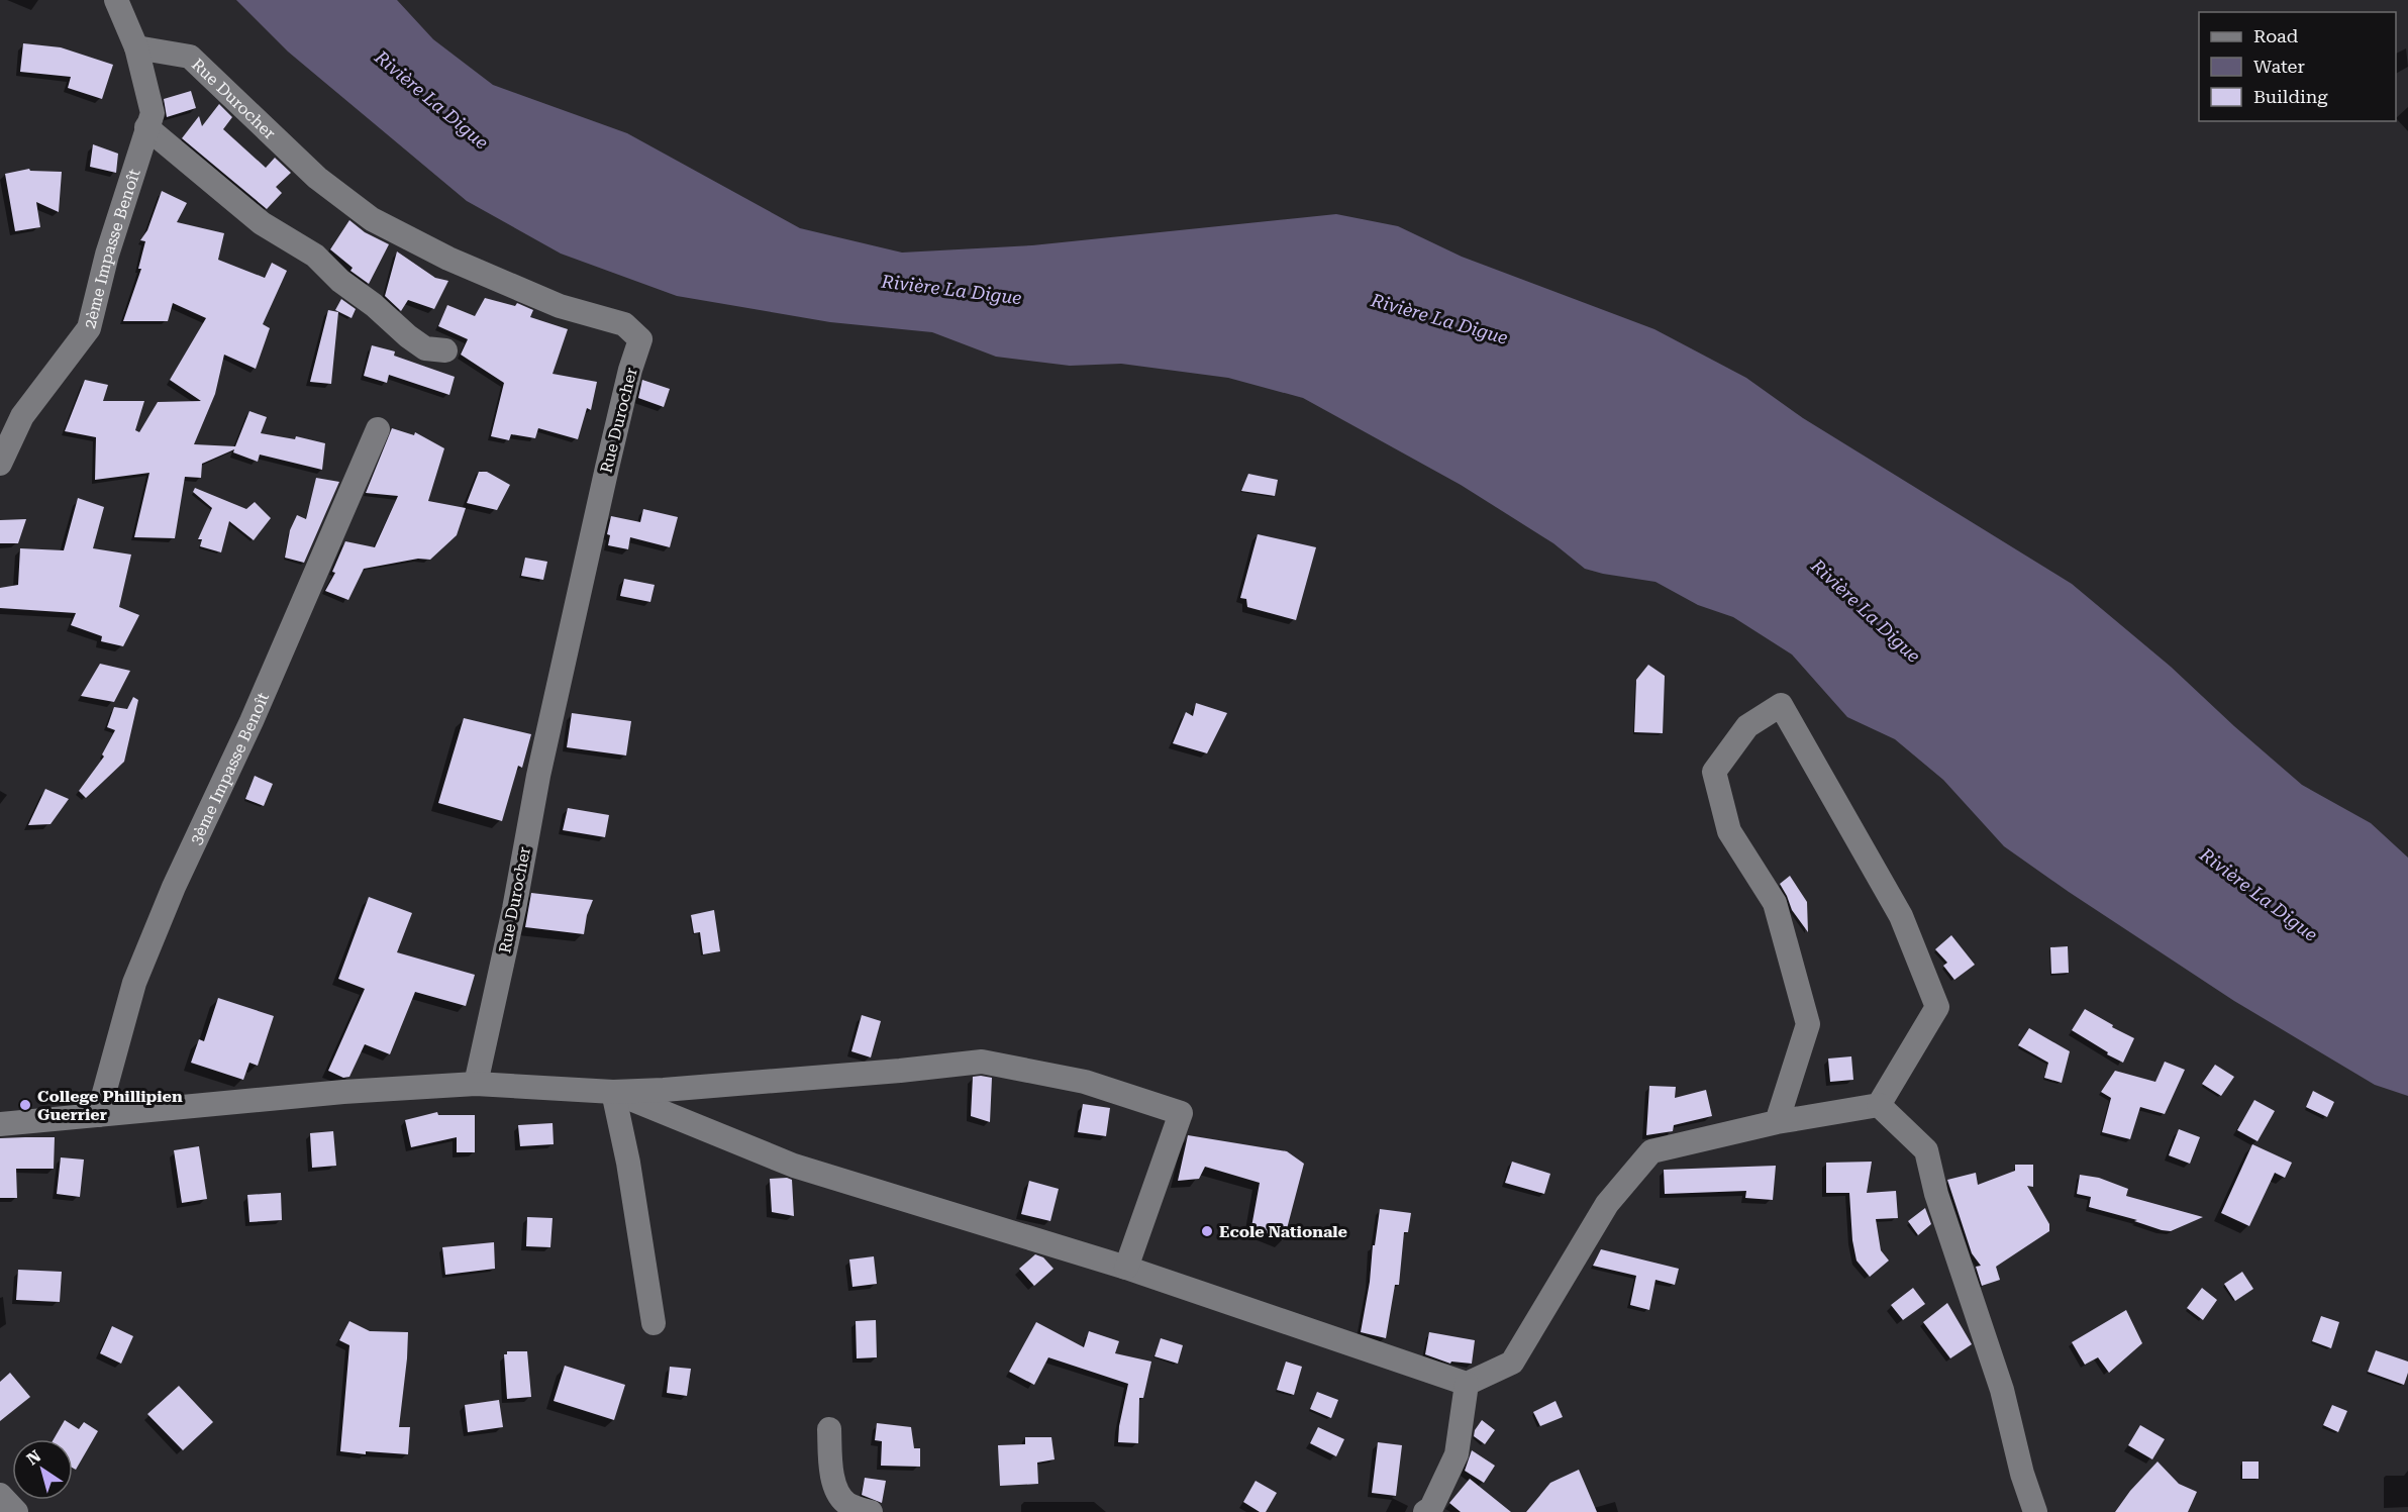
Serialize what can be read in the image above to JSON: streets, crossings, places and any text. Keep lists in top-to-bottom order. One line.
{"streets":{"street":["Rue Durocher","2ème Impasse Benoît","3ème Impasse Benoît"]},"crossings":[["Rue Durocher","2ème Impasse Benoît"]],"water":["Rivière La Digue"],"places":["College Phillipien Guerrier","Ecole Nationale"],"legend":["Road","Water","Building"],"north":"top left"}
